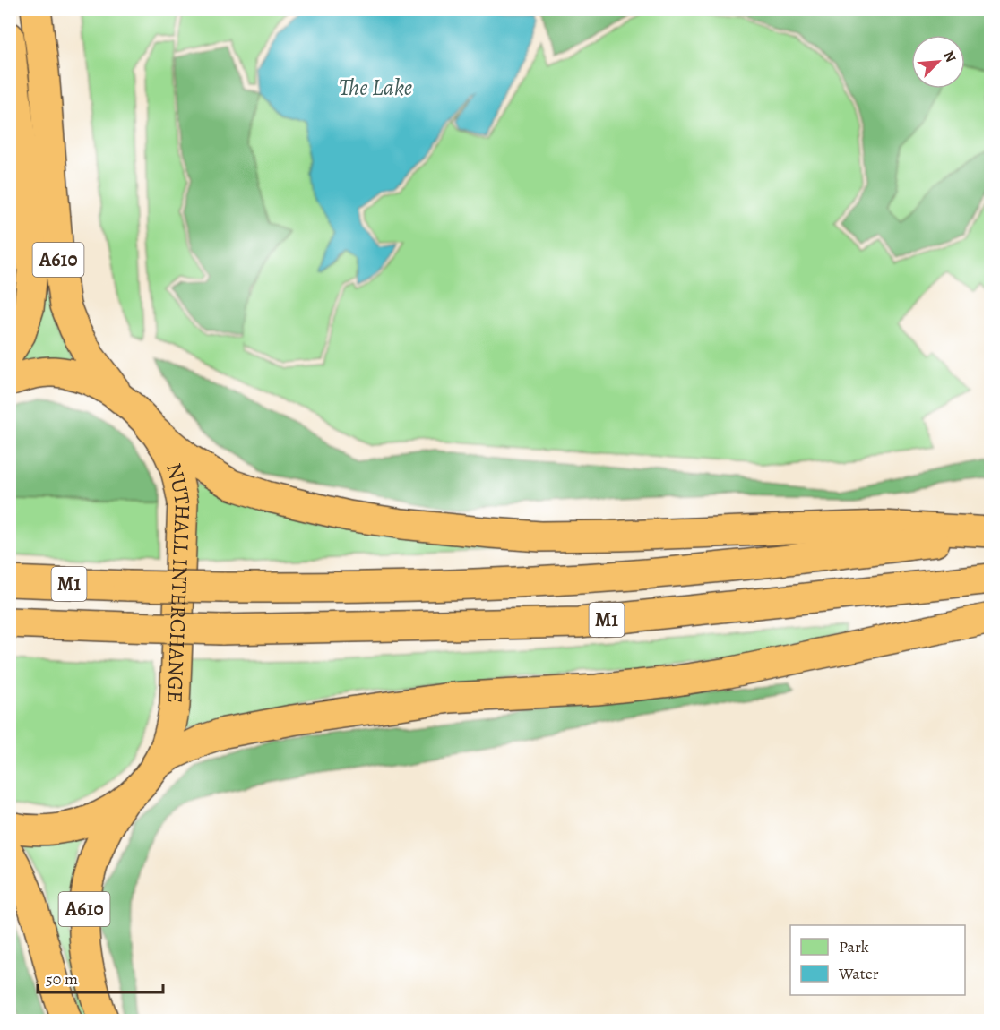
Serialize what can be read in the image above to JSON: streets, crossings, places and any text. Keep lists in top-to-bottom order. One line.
{"streets":{"highway":["A610","M1","NUTHALL INTERCHANGE"]},"crossings":[["A610","NUTHALL INTERCHANGE"],["M1","NUTHALL INTERCHANGE"]],"water":["The Lake"],"legend":["Park","Water"],"scale_bar":"50 m","north":"top right"}
